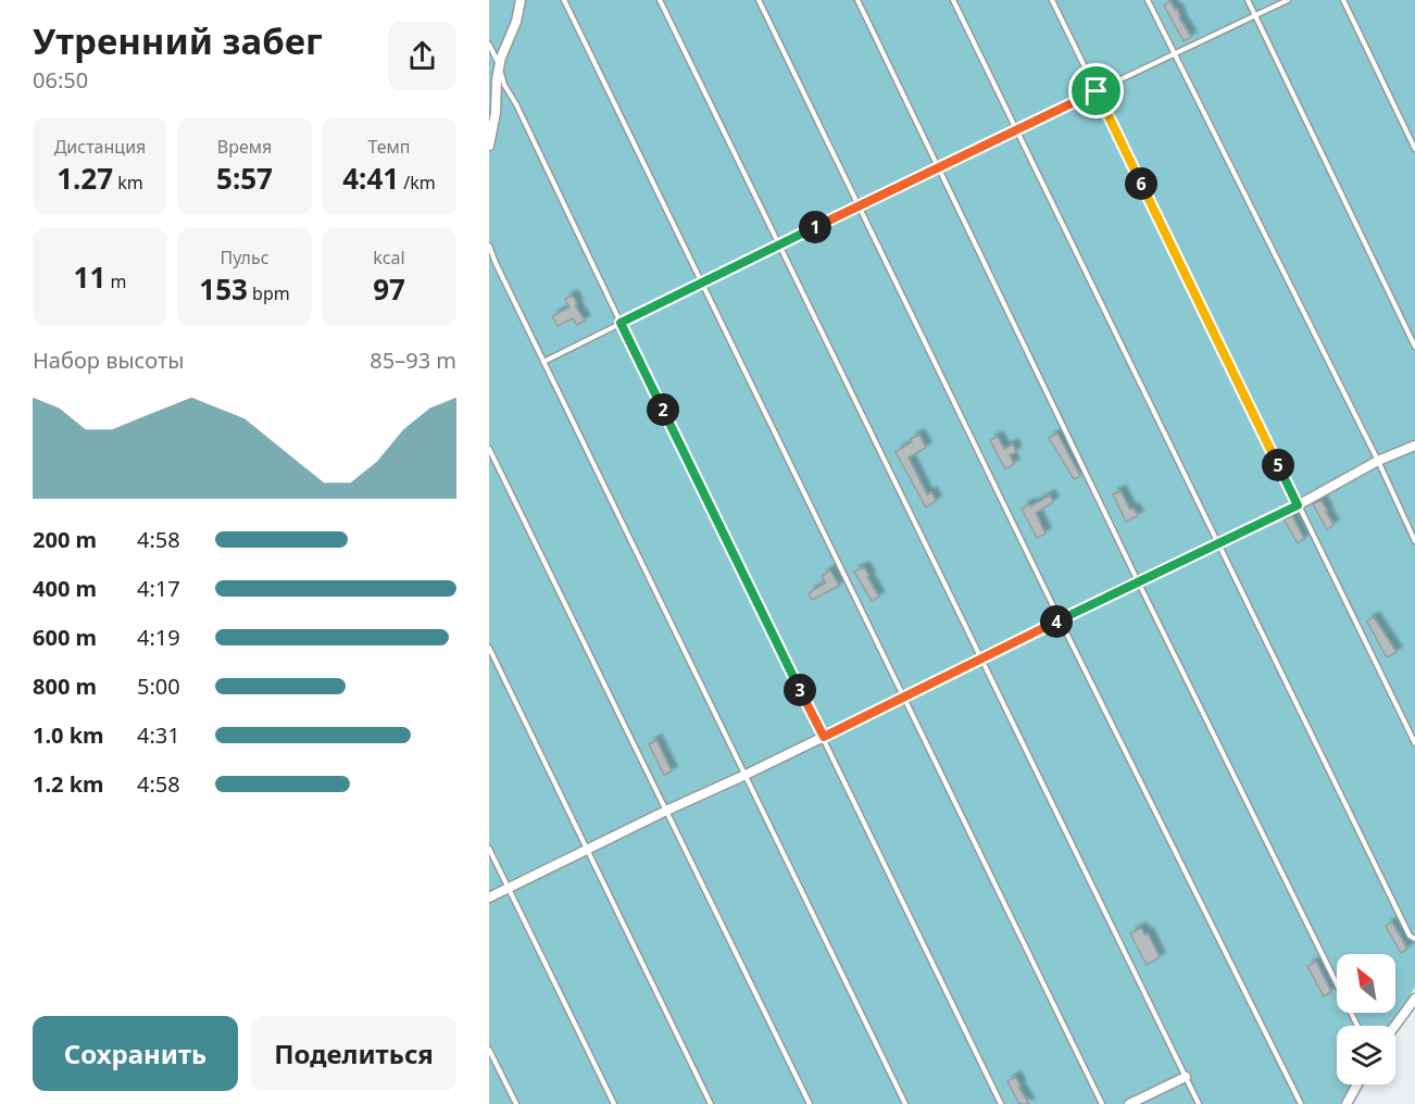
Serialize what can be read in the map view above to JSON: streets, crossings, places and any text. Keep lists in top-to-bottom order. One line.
{"north":"top left","page":{"heading":["Утренний забег","06:50"],"stats":[["Дистанция","1.27 km"],["Время","5:57"],["Темп","4:41 /km"],["11 m"],["Пульс","153 bpm"],["kcal","97"]],"pins":["6","1","2","5","4","3"],"chart":["Набор высоты","85–93 m"],"list":[{"name":"200 m","note":"4:58"},{"name":"400 m","note":"4:17"},{"name":"600 m","note":"4:19"},{"name":"800 m","note":"5:00"},{"name":"1.0 km","note":"4:31"},{"name":"1.2 km","note":"4:58"}],"buttons":["Сохранить","Поделиться"]}}
